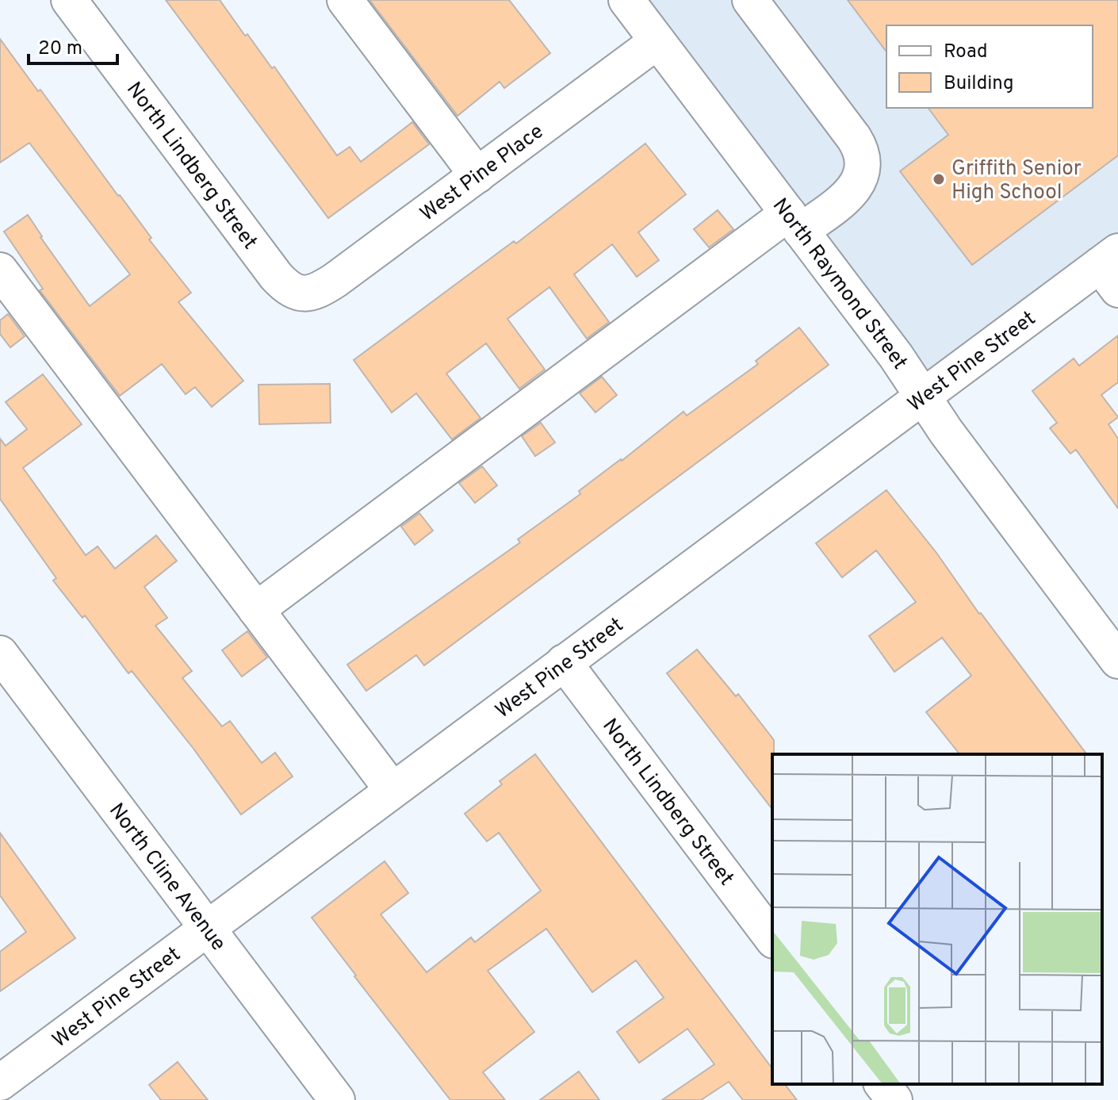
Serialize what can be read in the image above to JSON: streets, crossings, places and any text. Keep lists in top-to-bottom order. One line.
{"streets":{"street":["North Lindberg Street","West Pine Place","North Raymond Street","West Pine Street","North Cline Avenue"]},"crossings":[["North Lindberg Street","West Pine Place"],["North Lindberg Street","West Pine Street"],["West Pine Place","North Raymond Street"],["North Raymond Street","West Pine Street"],["West Pine Street","North Cline Avenue"]],"places":["Griffith Senior High School"],"legend":["Road","Building"],"scale_bar":"20 m"}
